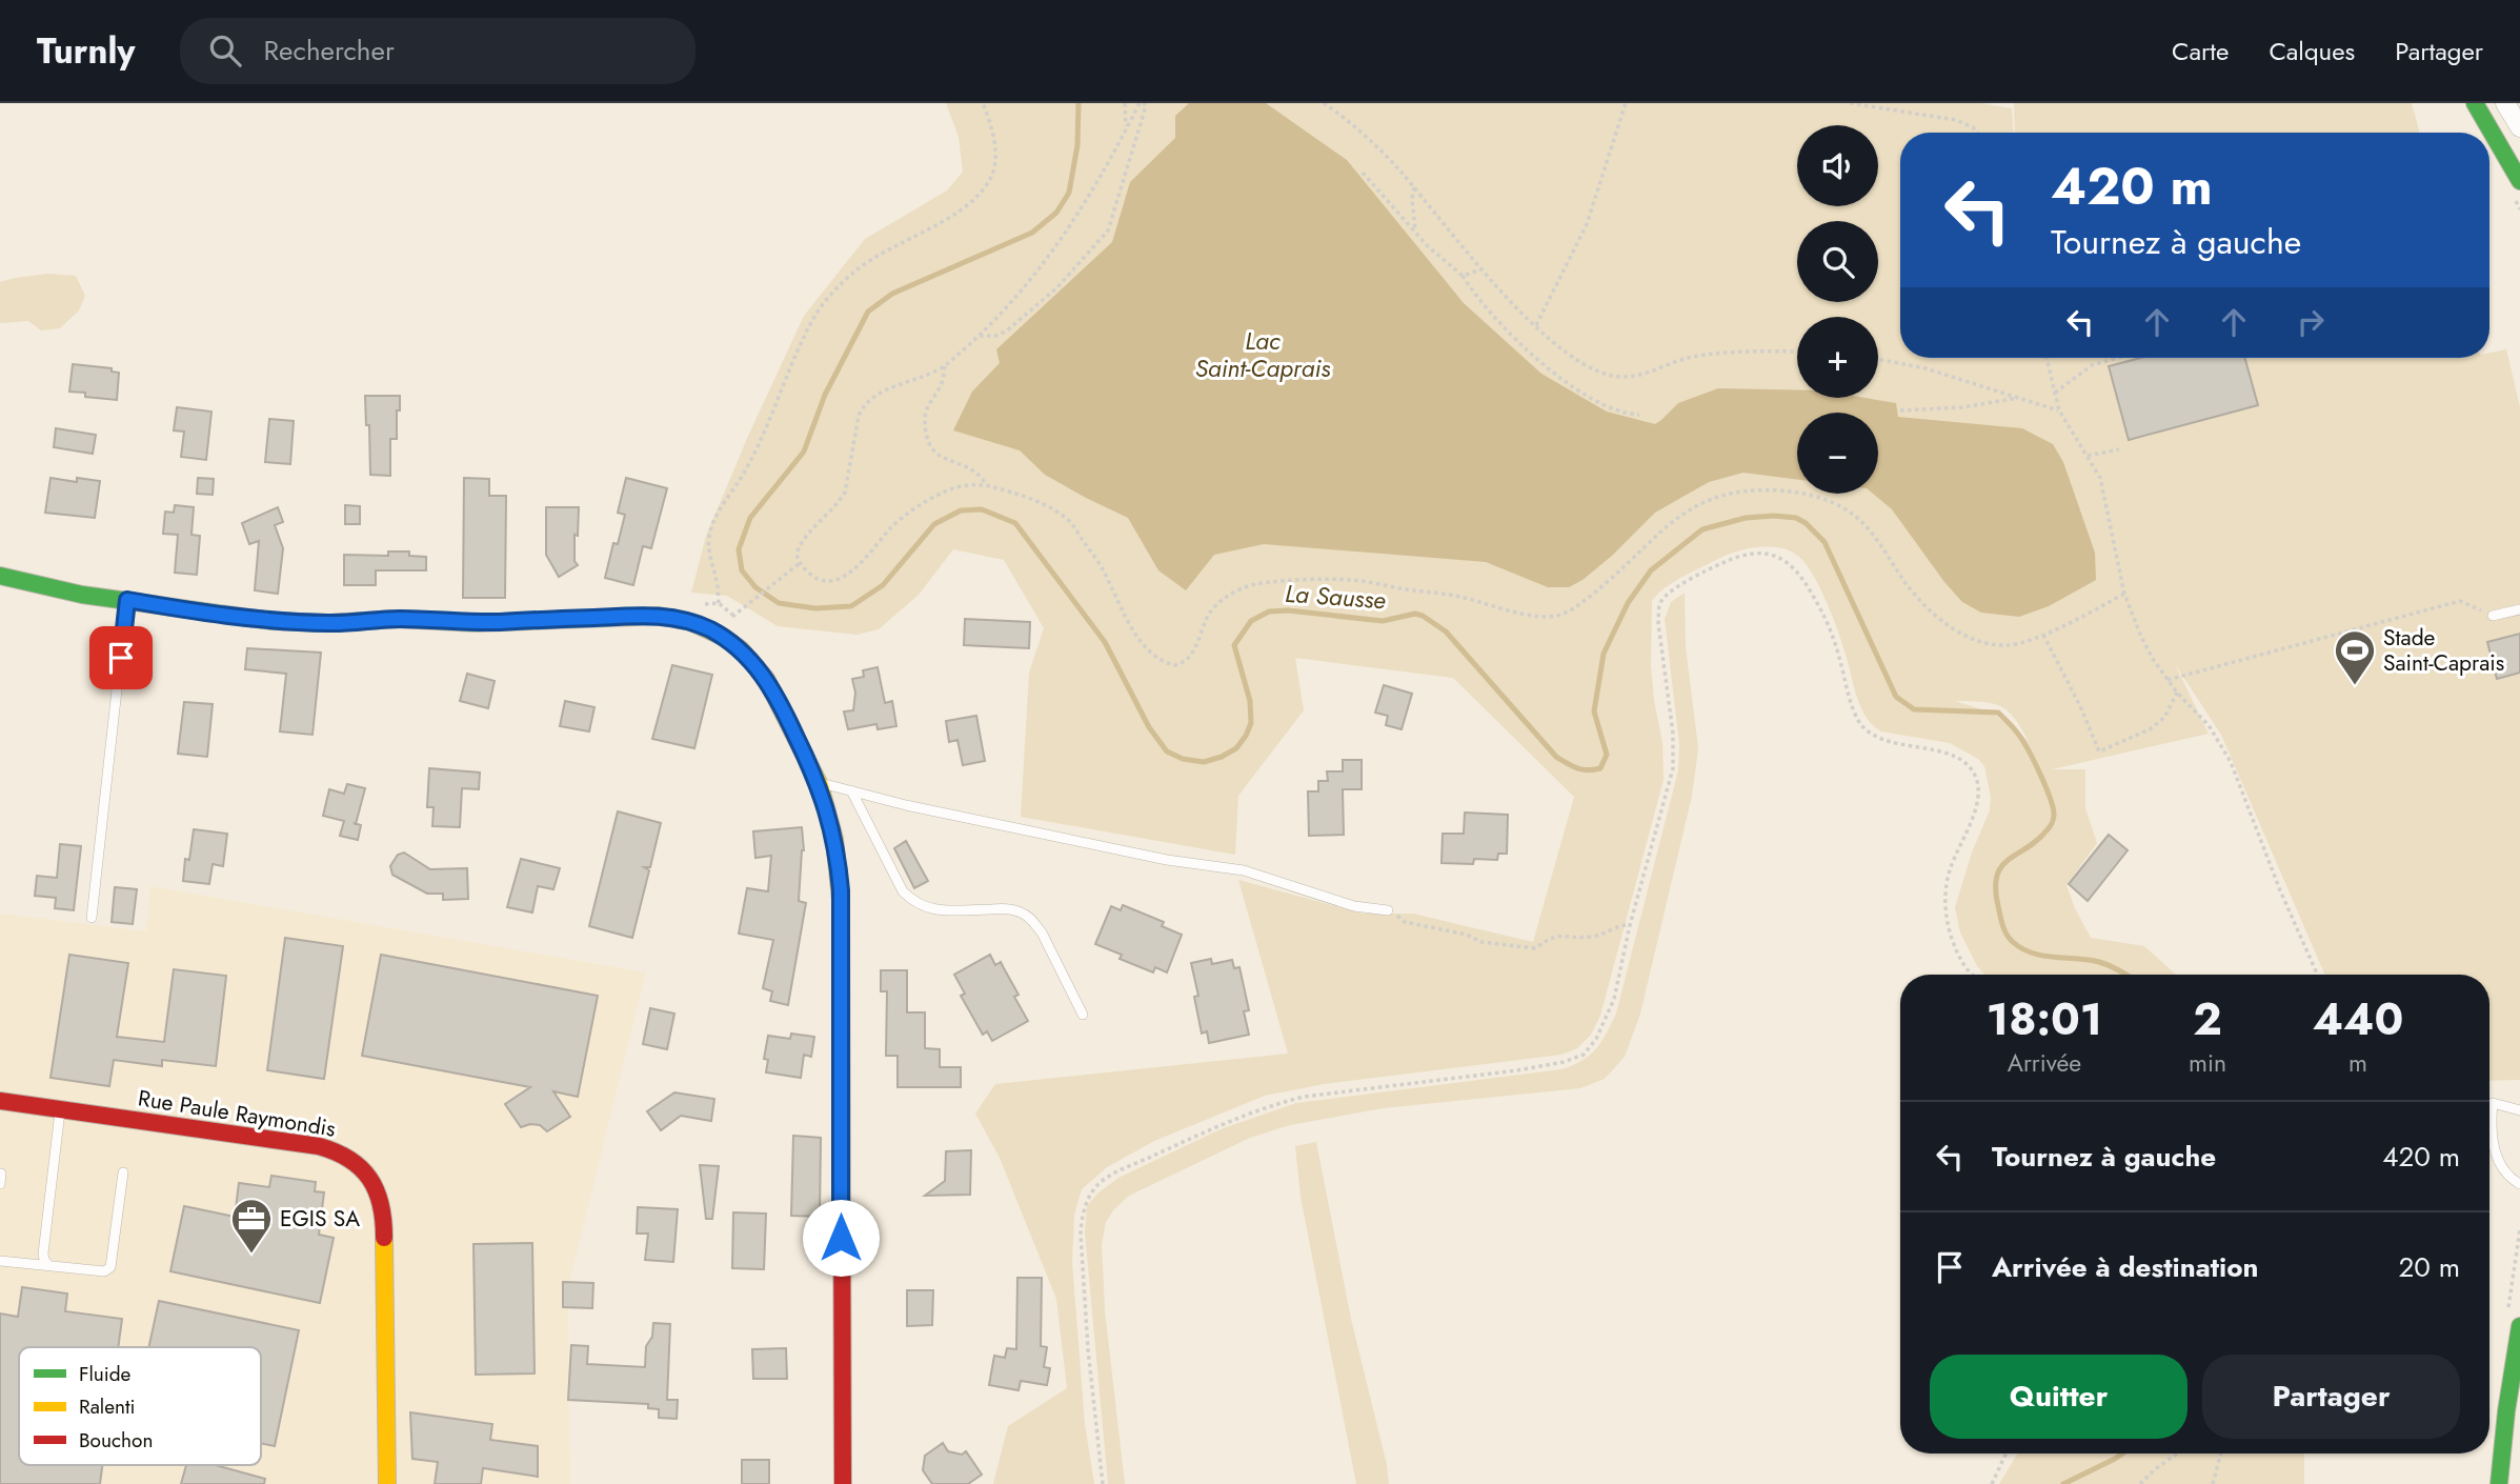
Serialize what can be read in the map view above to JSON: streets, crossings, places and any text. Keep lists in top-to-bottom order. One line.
{"streets":{"street":["Rue Paule Raymondis"]},"water":["Lac Saint-Caprais","La Sausse"],"places":{"sports":["Stade Saint-Caprais"],"office":["EGIS SA"]},"legend":["Fluide","Ralenti","Bouchon"],"page":{"header":"Turnly","search":"Rechercher","nav":["Carte","Calques","Partager"],"map_buttons":["+","−"],"turn":["420 m","Tournez à gauche"],"eta":["18:01","Arrivée","2","min","440","m"],"list":[{"name":"Tournez à gauche","value":"420 m"},{"name":"Arrivée à destination","value":"20 m"}],"buttons":["Quitter","Partager"]}}
